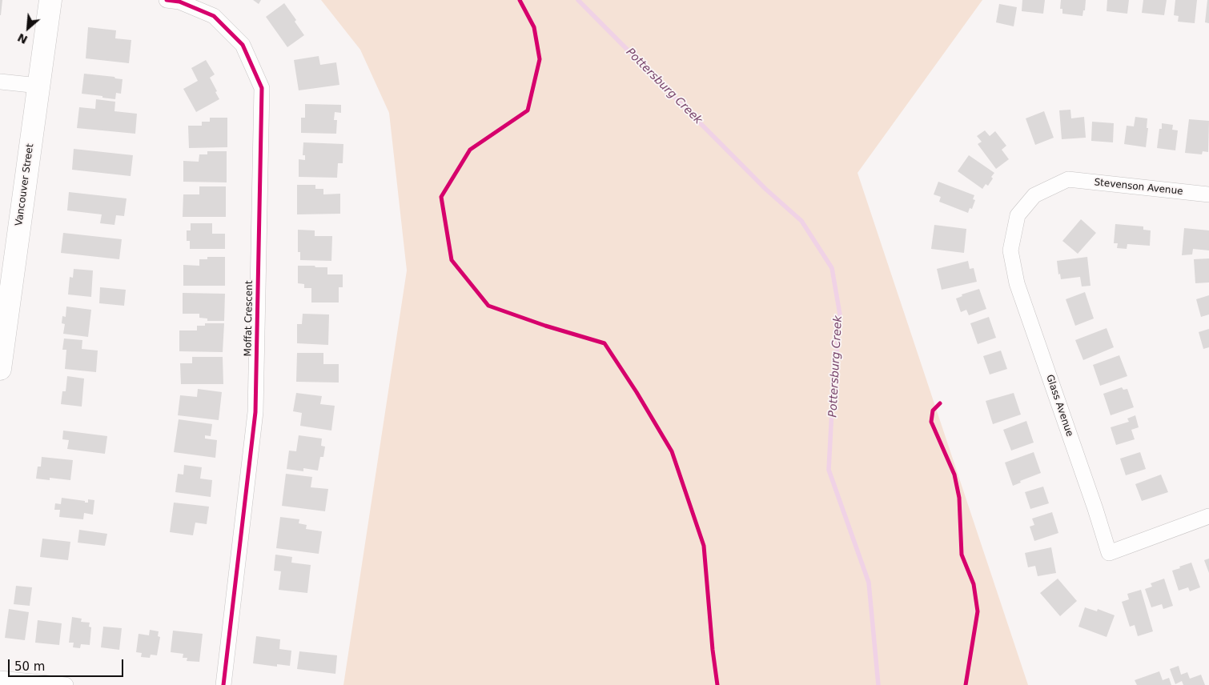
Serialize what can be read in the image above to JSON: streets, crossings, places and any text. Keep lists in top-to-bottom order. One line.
{"streets":{"street":["Vancouver Street","Stevenson Avenue","Moffat Crescent","Glass Avenue"]},"crossings":[["Stevenson Avenue","Glass Avenue"]],"water":["Pottersburg Creek"],"scale_bar":"50 m","north":"bottom left"}
